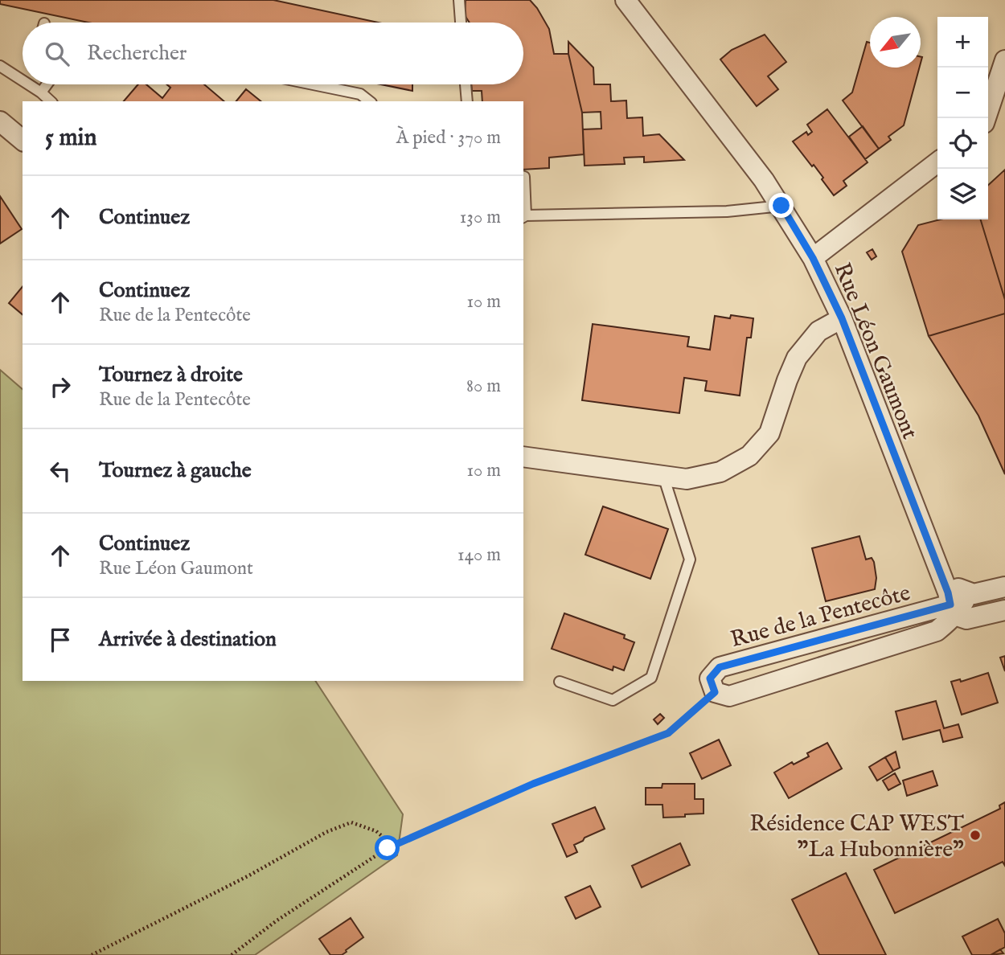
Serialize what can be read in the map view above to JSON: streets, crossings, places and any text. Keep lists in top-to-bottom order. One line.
{"streets":{"street":["Rue Léon Gaumont","Rue de la Pentecôte"]},"crossings":[["Rue Léon Gaumont","Rue de la Pentecôte"]],"places":["Résidence CAP WEST \"La Hubonnière\""],"north":"bottom left","page":{"map_buttons":["+","−"],"search":"Rechercher","heading":["5 min","À pied · 370 m"],"list":[["Continuez","130 m"],["Continuez","Rue de la Pentecôte","10 m"],["Tournez à droite","Rue de la Pentecôte","80 m"],["Tournez à gauche","10 m"],["Continuez","Rue Léon Gaumont","140 m"],"Arrivée à destination"]}}
